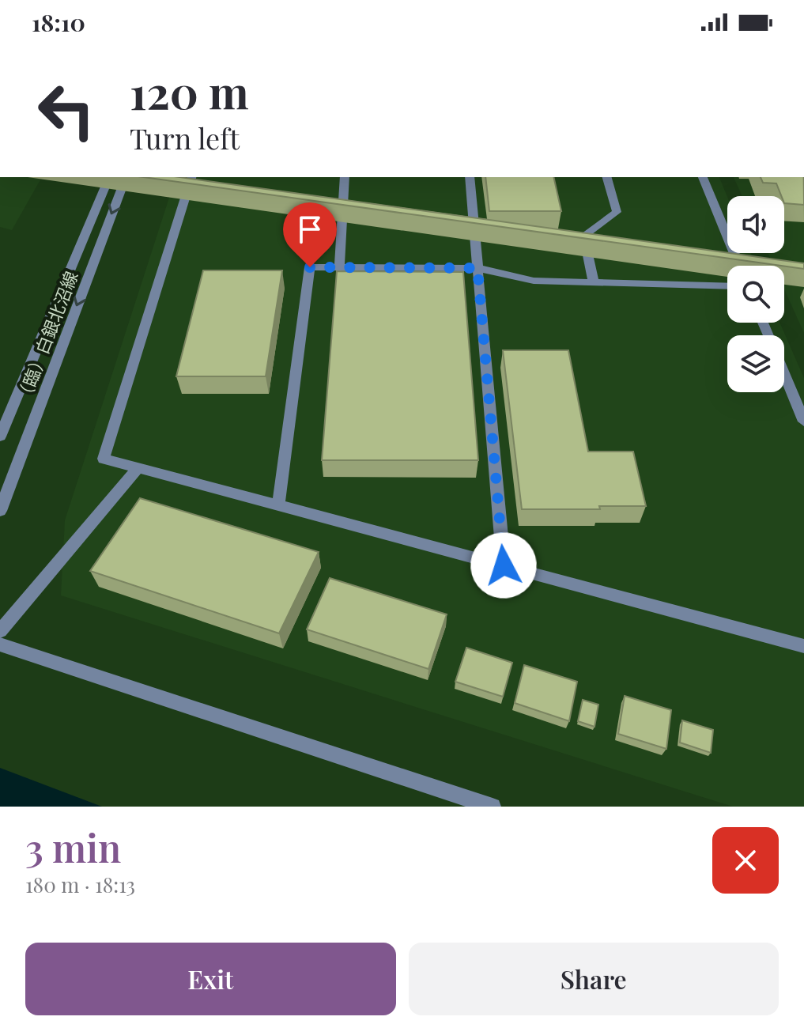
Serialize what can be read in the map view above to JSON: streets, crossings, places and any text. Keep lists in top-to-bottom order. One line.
{"streets":{"street":["（臨）白銀北沼線"]},"page":{"status":"18:10","turn":["120 m","Turn left"],"heading":["3 min","180 m · 18:13"],"buttons":["Exit","Share"]}}
